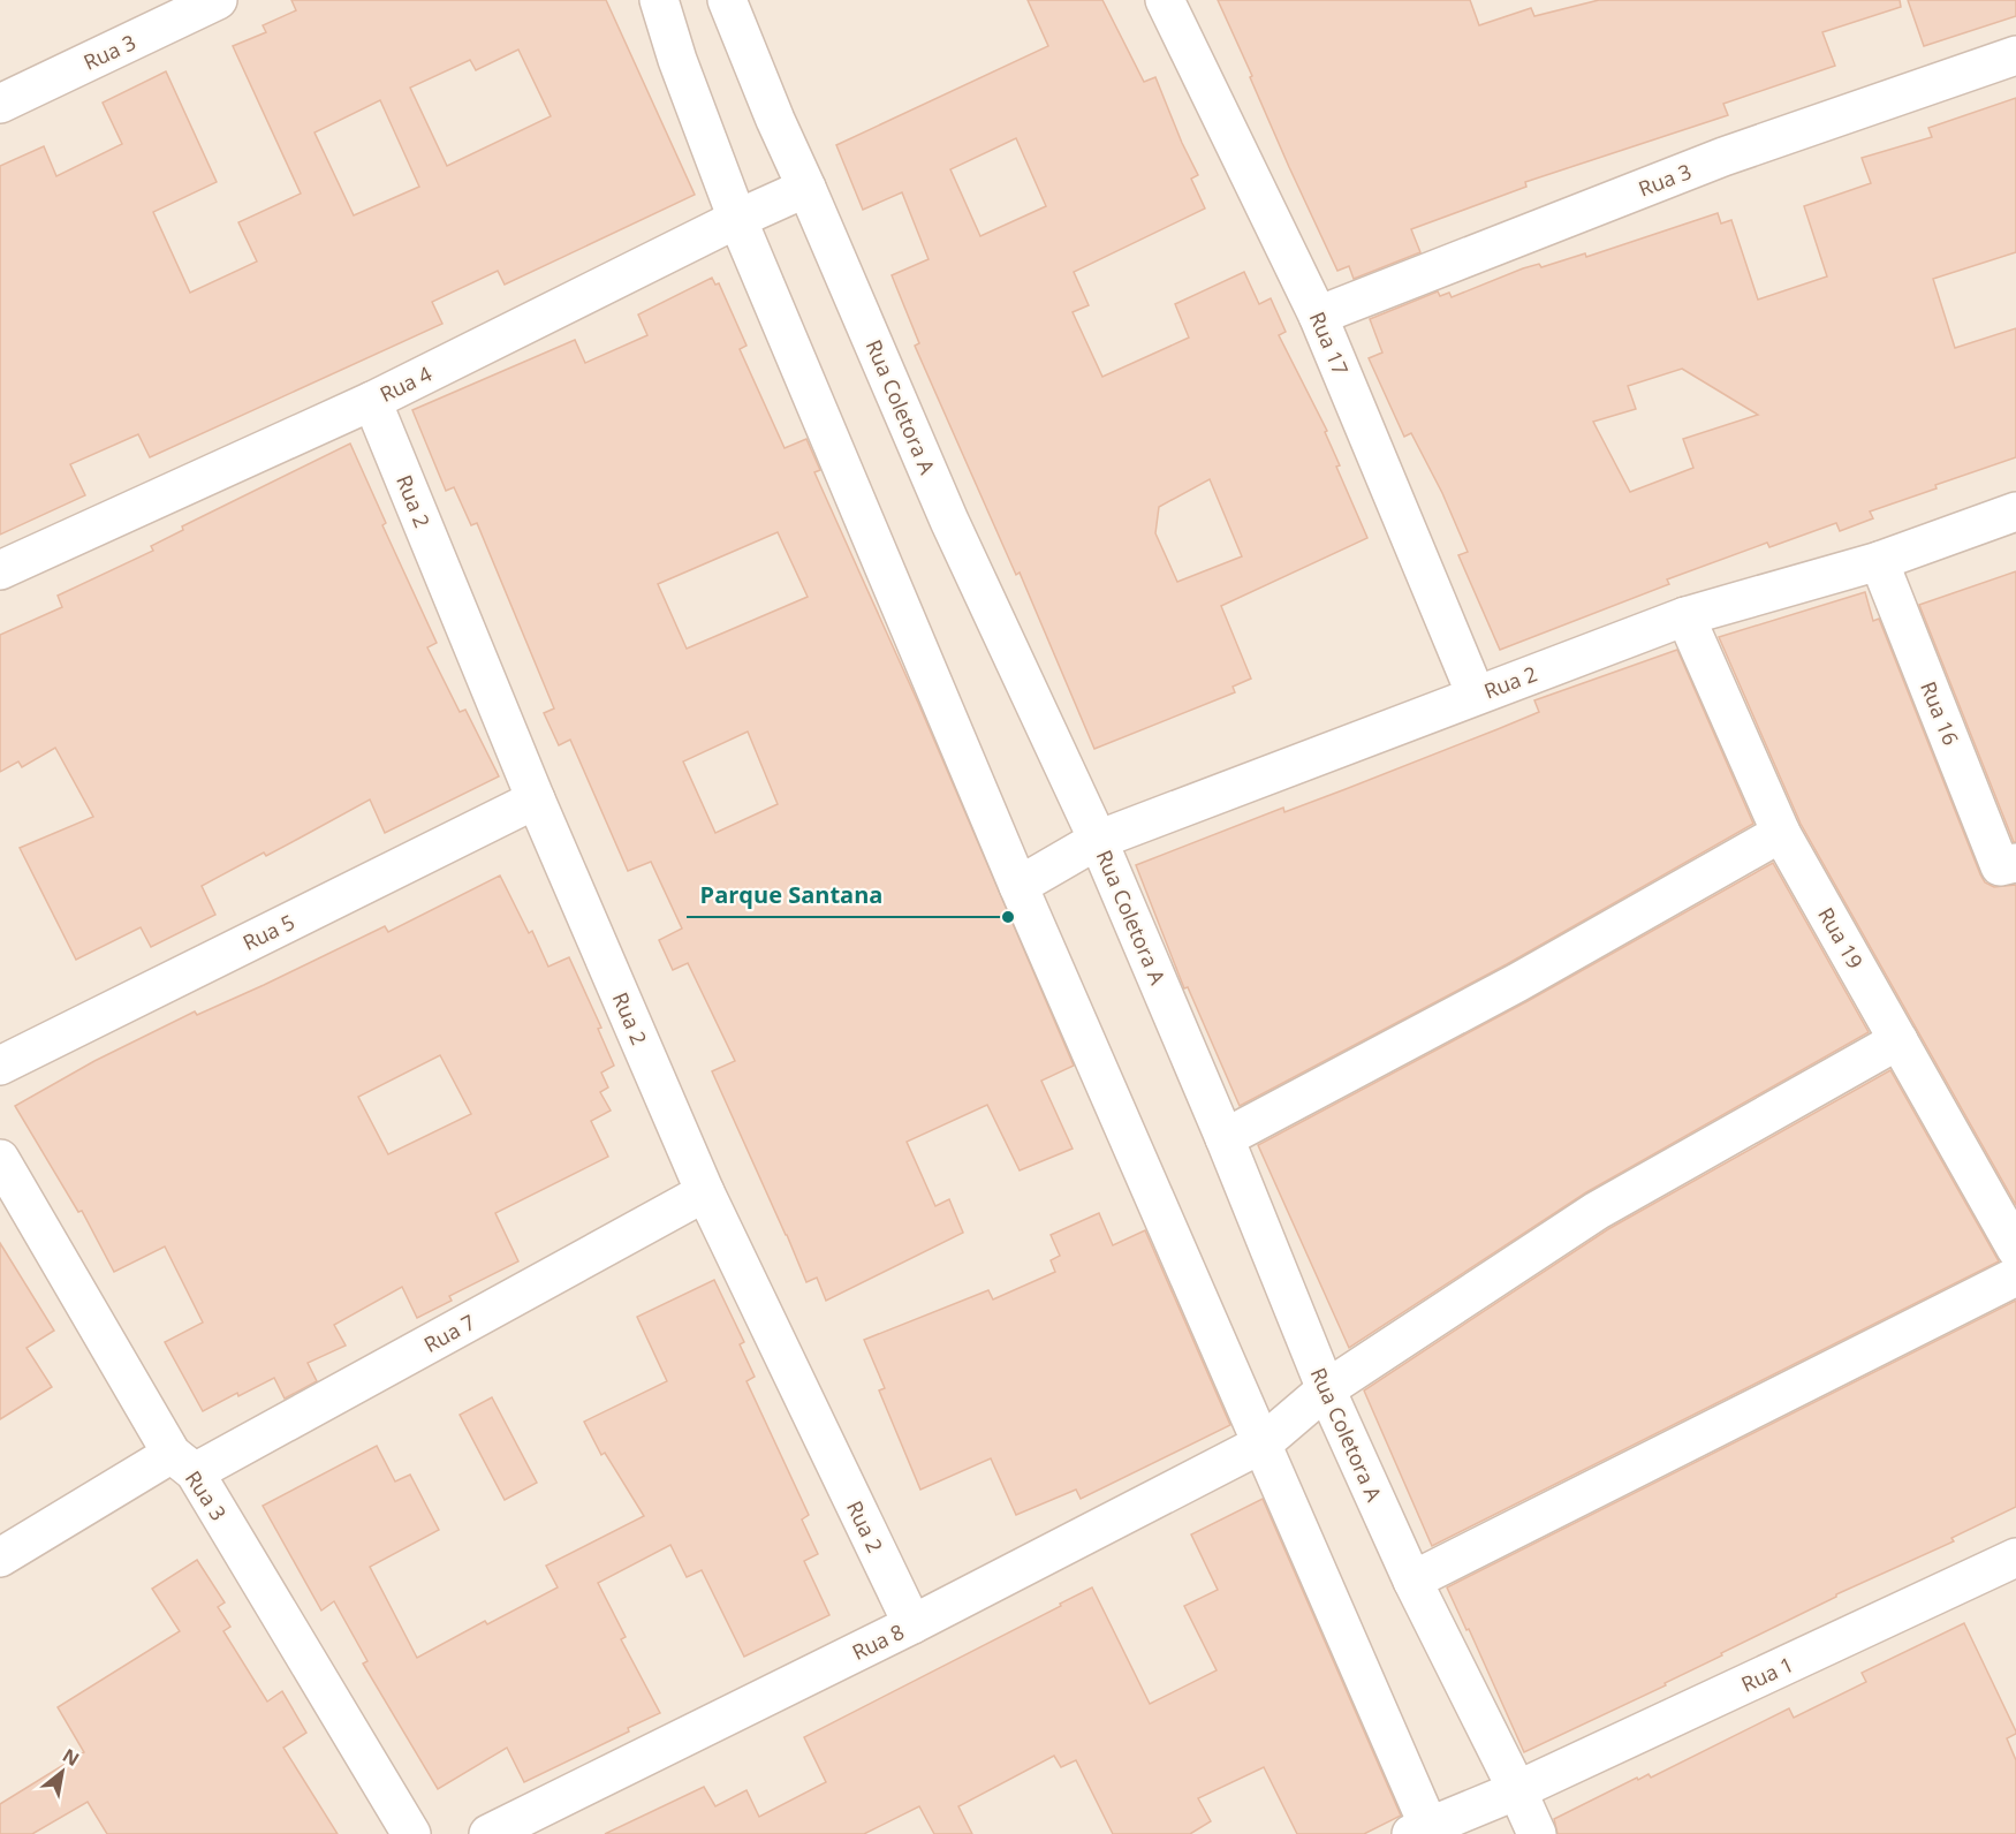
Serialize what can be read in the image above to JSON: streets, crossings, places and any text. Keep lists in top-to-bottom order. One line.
{"streets":{"street":["Rua 3","Rua 17","Rua 4","Rua Coletora A","Rua 2","Rua 16","Rua 5","Rua 19","Rua 7","Rua 8","Rua 1"]},"crossings":[["Rua 3","Rua 17"],["Rua 3","Rua 7"],["Rua 17","Rua 2"],["Rua 4","Rua Coletora A"],["Rua 4","Rua 2"],["Rua Coletora A","Rua 2"],["Rua Coletora A","Rua 8"],["Rua Coletora A","Rua 1"],["Rua 2","Rua 16"],["Rua 2","Rua 5"],["Rua 2","Rua 19"],["Rua 2","Rua 7"],["Rua 2","Rua 8"],["Rua 19","Rua 8"]],"places":["Parque Santana"],"north":"top right"}
